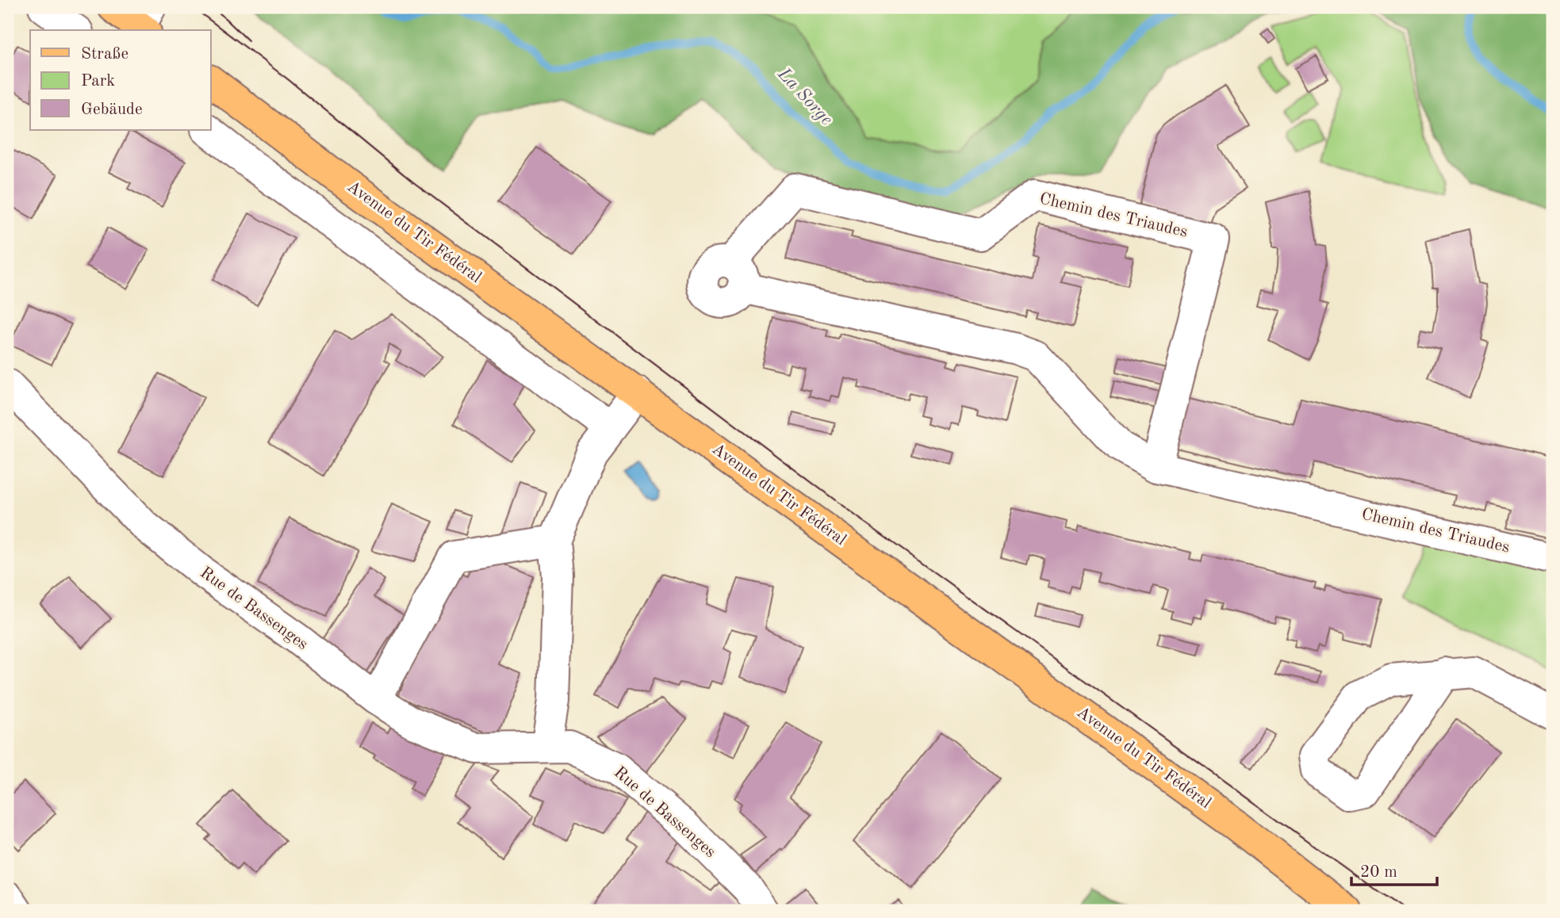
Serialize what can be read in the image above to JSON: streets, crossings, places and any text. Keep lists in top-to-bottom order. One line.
{"streets":{"main road":["Avenue du Tir Fédéral"],"street":["Chemin des Triaudes","Rue de Bassenges"]},"water":["La Sorge"],"legend":["Straße","Park","Gebäude"],"scale_bar":"20 m"}
